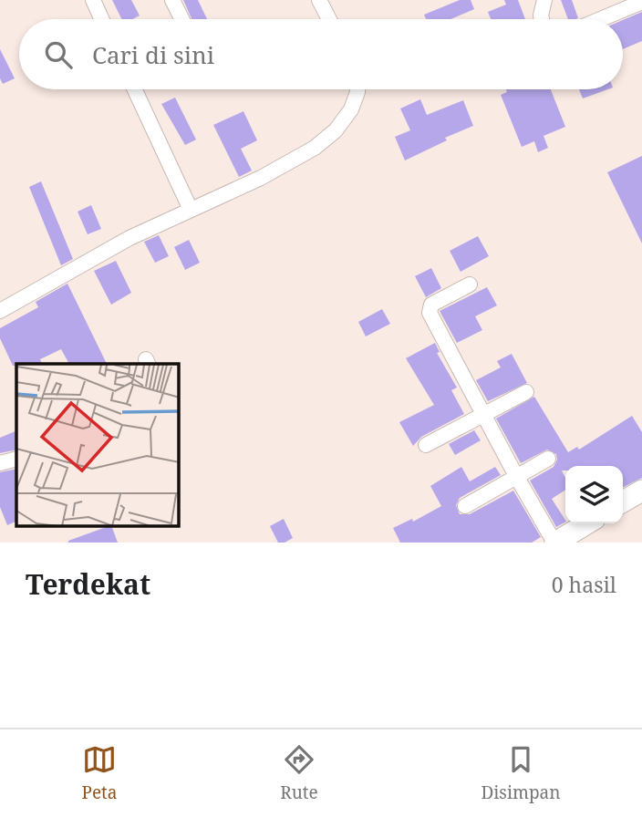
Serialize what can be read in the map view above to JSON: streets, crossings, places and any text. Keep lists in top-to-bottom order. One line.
{"page":{"search":"Cari di sini","heading":["Terdekat","0 hasil"],"nav":["Peta","Rute","Disimpan"]}}
